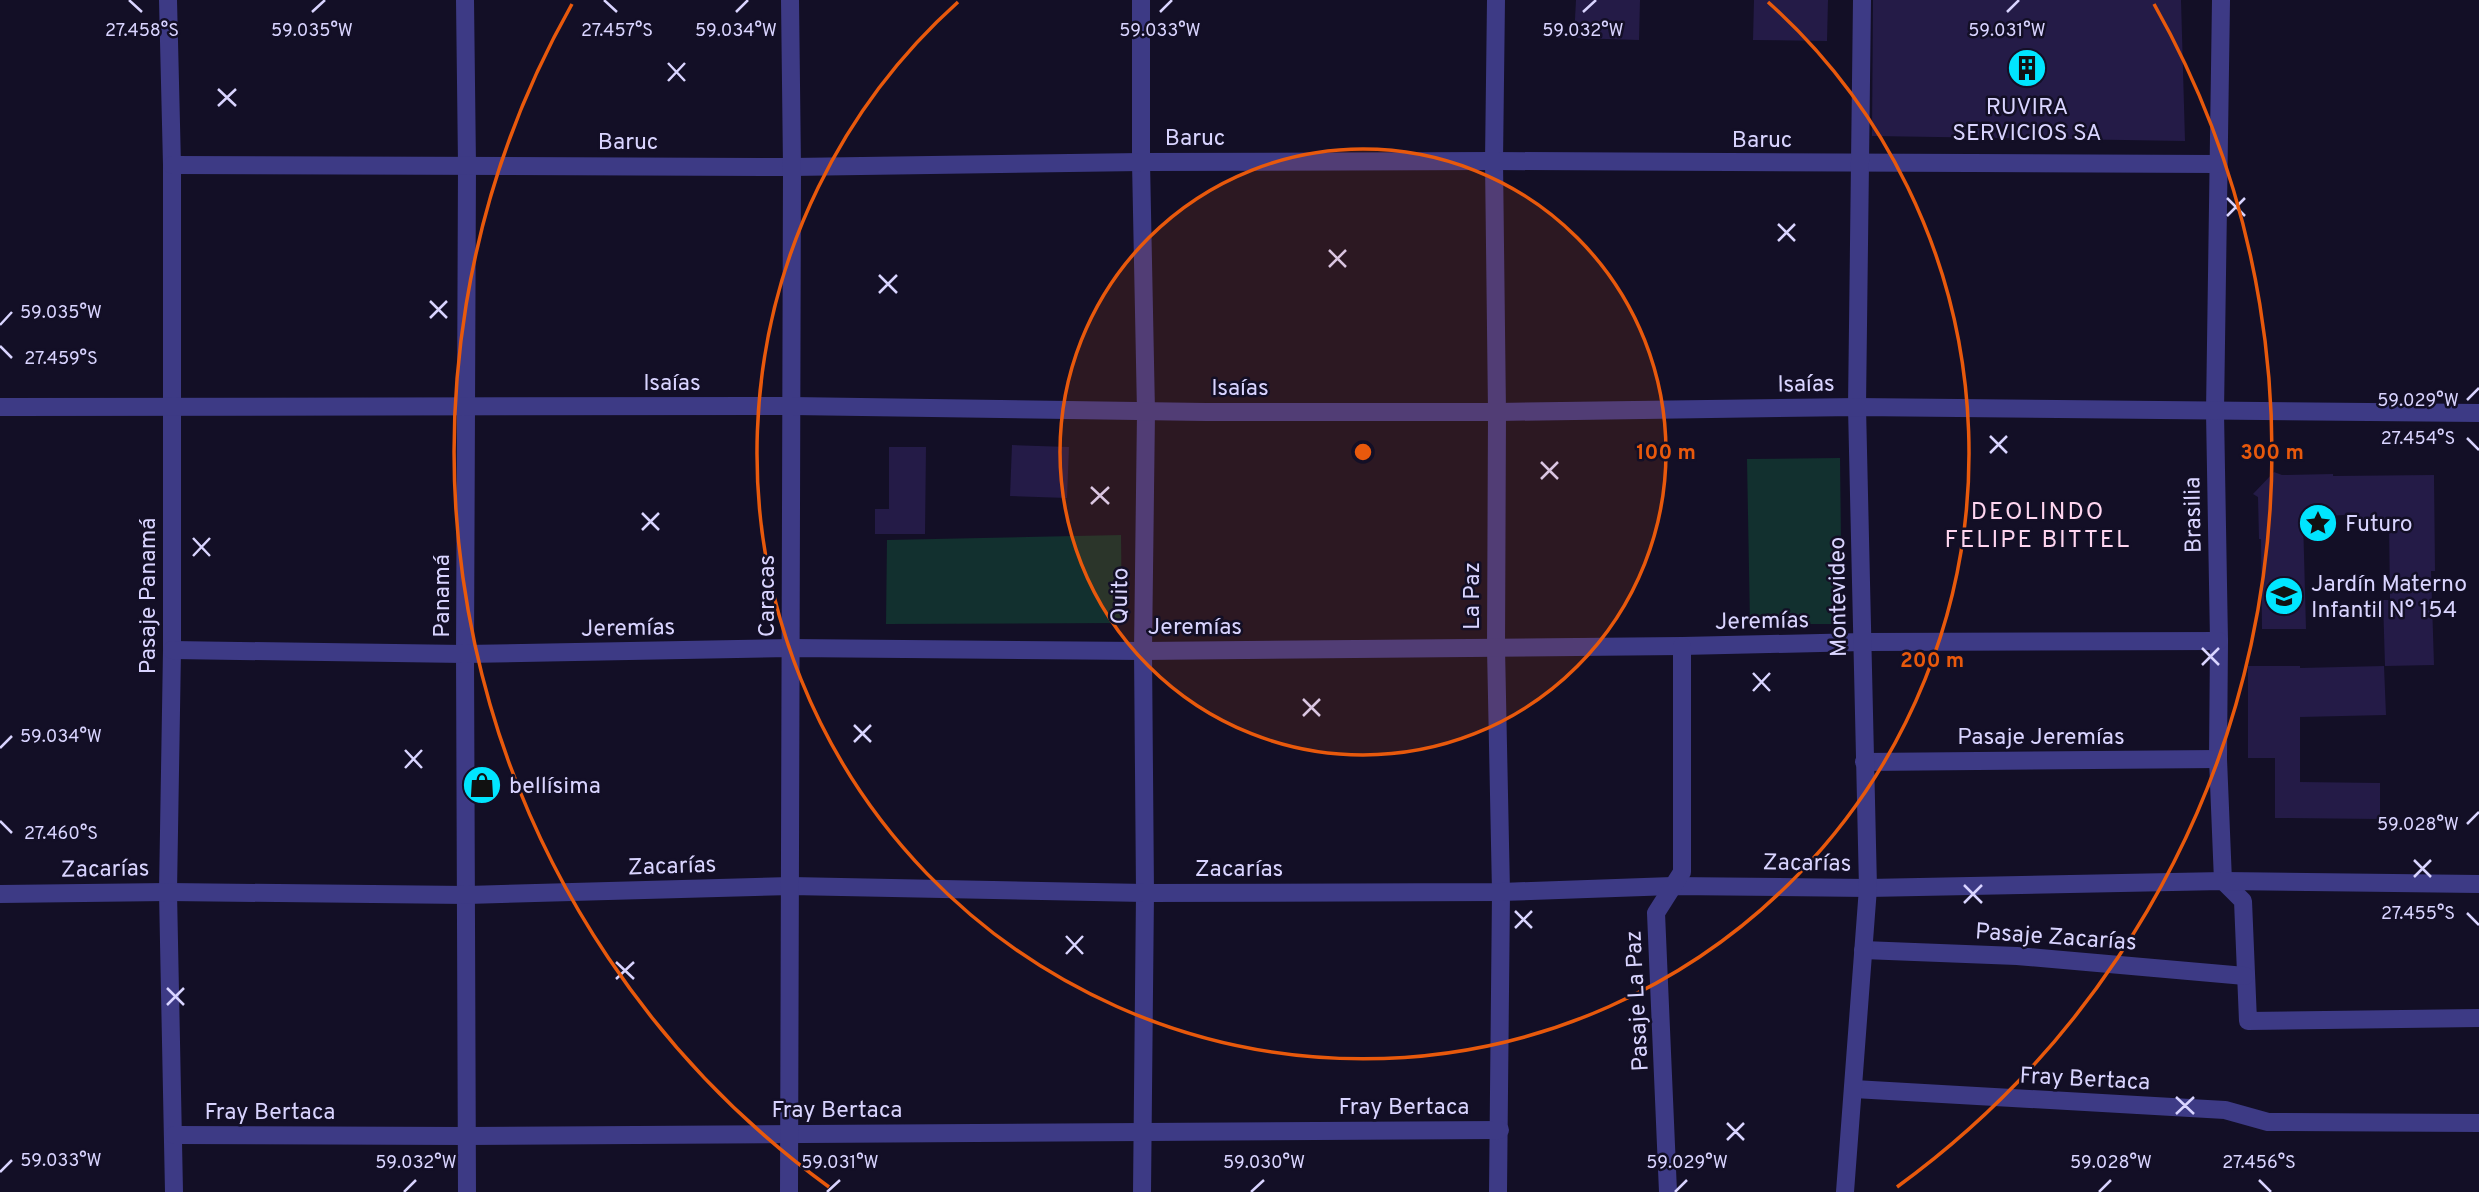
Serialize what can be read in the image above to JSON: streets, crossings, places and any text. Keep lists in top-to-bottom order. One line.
{"streets":{"street":["Baruc","Isaías","Brasilia","Pasaje Panamá","Panamá","Caracas","Quito","La Paz","Montevideo","Jeremías","Pasaje Jeremías","Zacarías","Pasaje Zacarías","Pasaje La Paz","Fray Bertaca"]},"crossings":[["Baruc","Brasilia"],["Baruc","Pasaje Panamá"],["Baruc","Panamá"],["Baruc","Caracas"],["Baruc","Quito"],["Baruc","La Paz"],["Baruc","Montevideo"],["Isaías","Brasilia"],["Isaías","Pasaje Panamá"],["Isaías","Panamá"],["Isaías","Caracas"],["Isaías","Quito"],["Isaías","La Paz"],["Isaías","Montevideo"],["Brasilia","Jeremías"],["Brasilia","Pasaje Jeremías"],["Brasilia","Zacarías"],["Pasaje Panamá","Jeremías"],["Pasaje Panamá","Zacarías"],["Pasaje Panamá","Fray Bertaca"],["Panamá","Jeremías"],["Panamá","Zacarías"],["Panamá","Fray Bertaca"],["Caracas","Jeremías"],["Caracas","Zacarías"],["Caracas","Fray Bertaca"],["Quito","Jeremías"],["Quito","Zacarías"],["Quito","Fray Bertaca"],["La Paz","Jeremías"],["La Paz","Zacarías"],["La Paz","Fray Bertaca"],["Montevideo","Jeremías"],["Montevideo","Pasaje Jeremías"],["Montevideo","Zacarías"],["Montevideo","Pasaje Zacarías"],["Montevideo","Fray Bertaca"],["Jeremías","Pasaje La Paz"],["Zacarías","Pasaje La Paz"]],"districts":["DEOLINDO FELIPE BITTEL"],"places":{"building":["RUVIRA SERVICIOS SA"],"place":["Futuro"],"school or university":["Jardín Materno Infantil N° 154"],"shop":["bellísima"]},"coordinates":["27.458°S","59.035°W","27.457°S","59.034°W","59.033°W","59.032°W","59.031°W","27.459°S","59.029°W","27.454°S","59.028°W","27.460°S","27.455°S","59.030°W","27.456°S"],"rings":["100 m","300 m","200 m"]}
